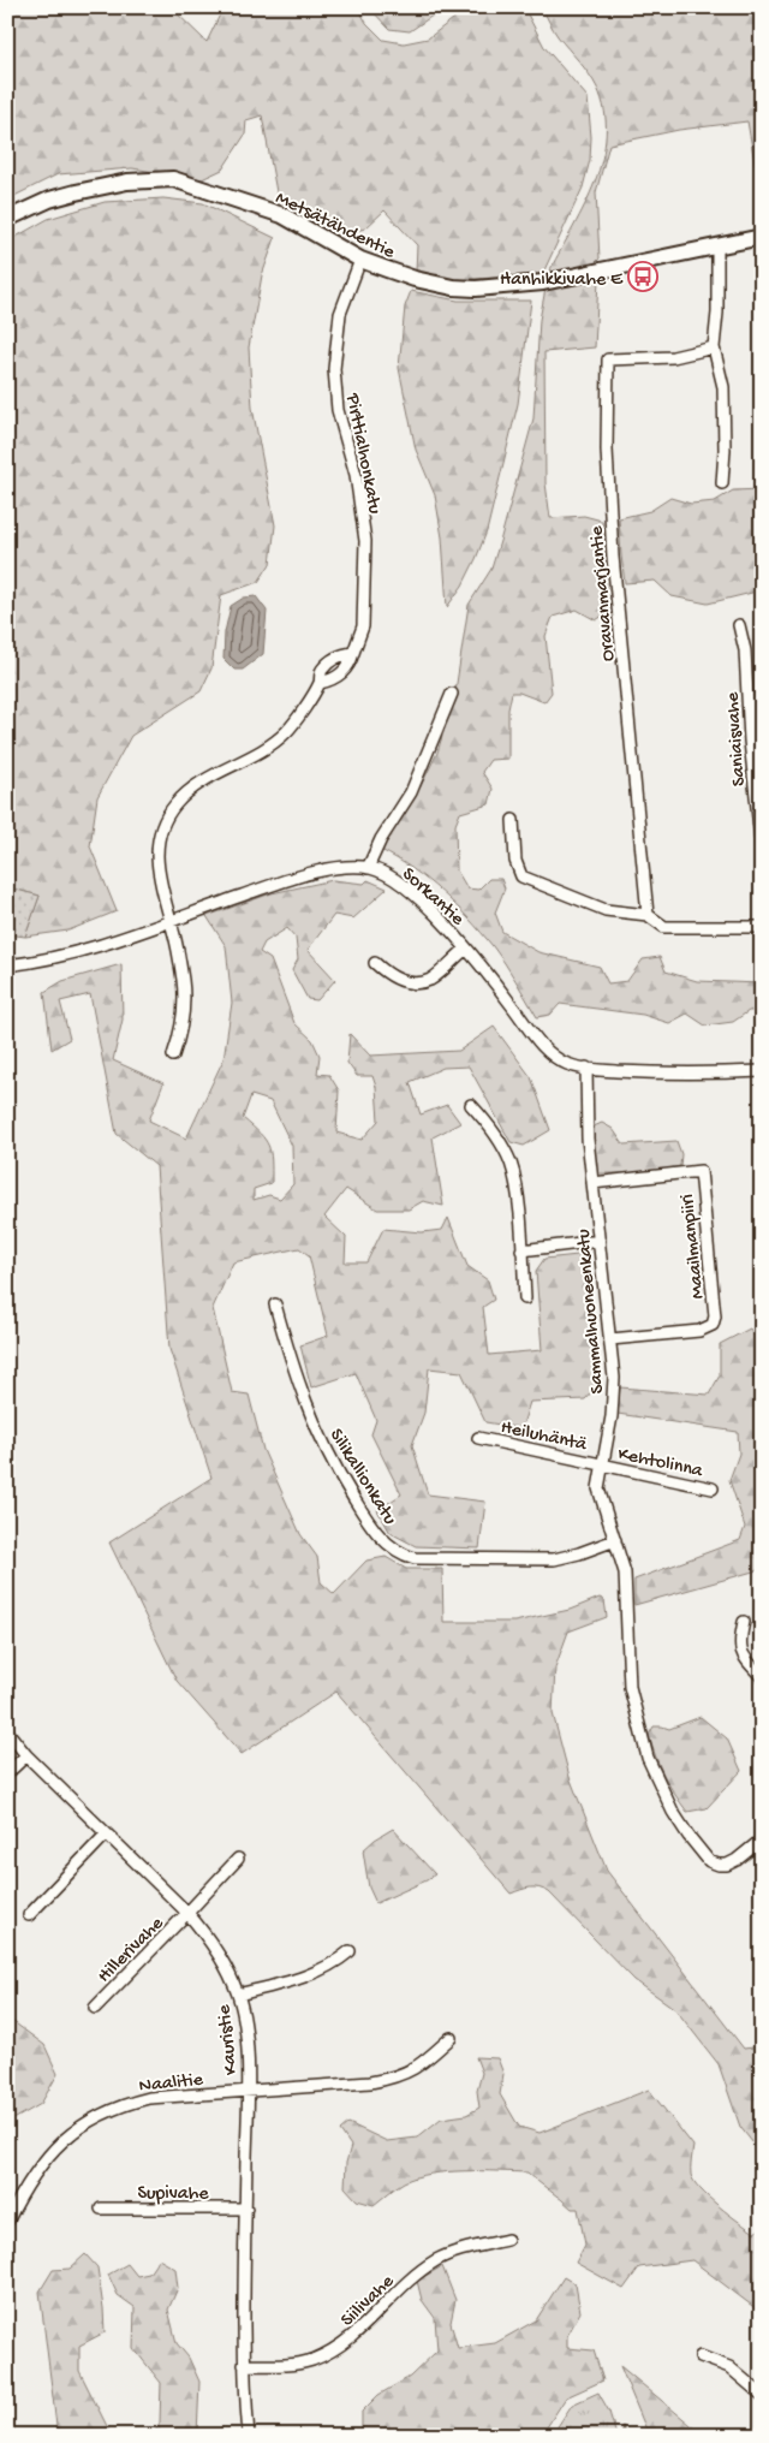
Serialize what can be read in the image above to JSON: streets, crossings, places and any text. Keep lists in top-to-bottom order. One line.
{"streets":{"main road":["Metsätähdentie"],"street":["Pirttialhonkatu","Oravanmarjantie","Saniaisvahe","Sorkantie","Maailmanpiiri","Sammalhuoneenkatu","Heiluhäntä","Kehtolinna","Silikallionkatu","Hillerivahe","Kauristie","Naalitie","Supivahe","Siilivahe"]},"crossings":[["Metsätähdentie","Pirttialhonkatu"],["Sorkantie","Sammalhuoneenkatu"],["Maailmanpiiri","Sammalhuoneenkatu"],["Sammalhuoneenkatu","Heiluhäntä"],["Sammalhuoneenkatu","Kehtolinna"],["Sammalhuoneenkatu","Silikallionkatu"],["Heiluhäntä","Kehtolinna"],["Hillerivahe","Kauristie"],["Kauristie","Naalitie"],["Kauristie","Supivahe"],["Kauristie","Siilivahe"]],"places":{"bus stop":["Hanhikkivahe E"]}}
